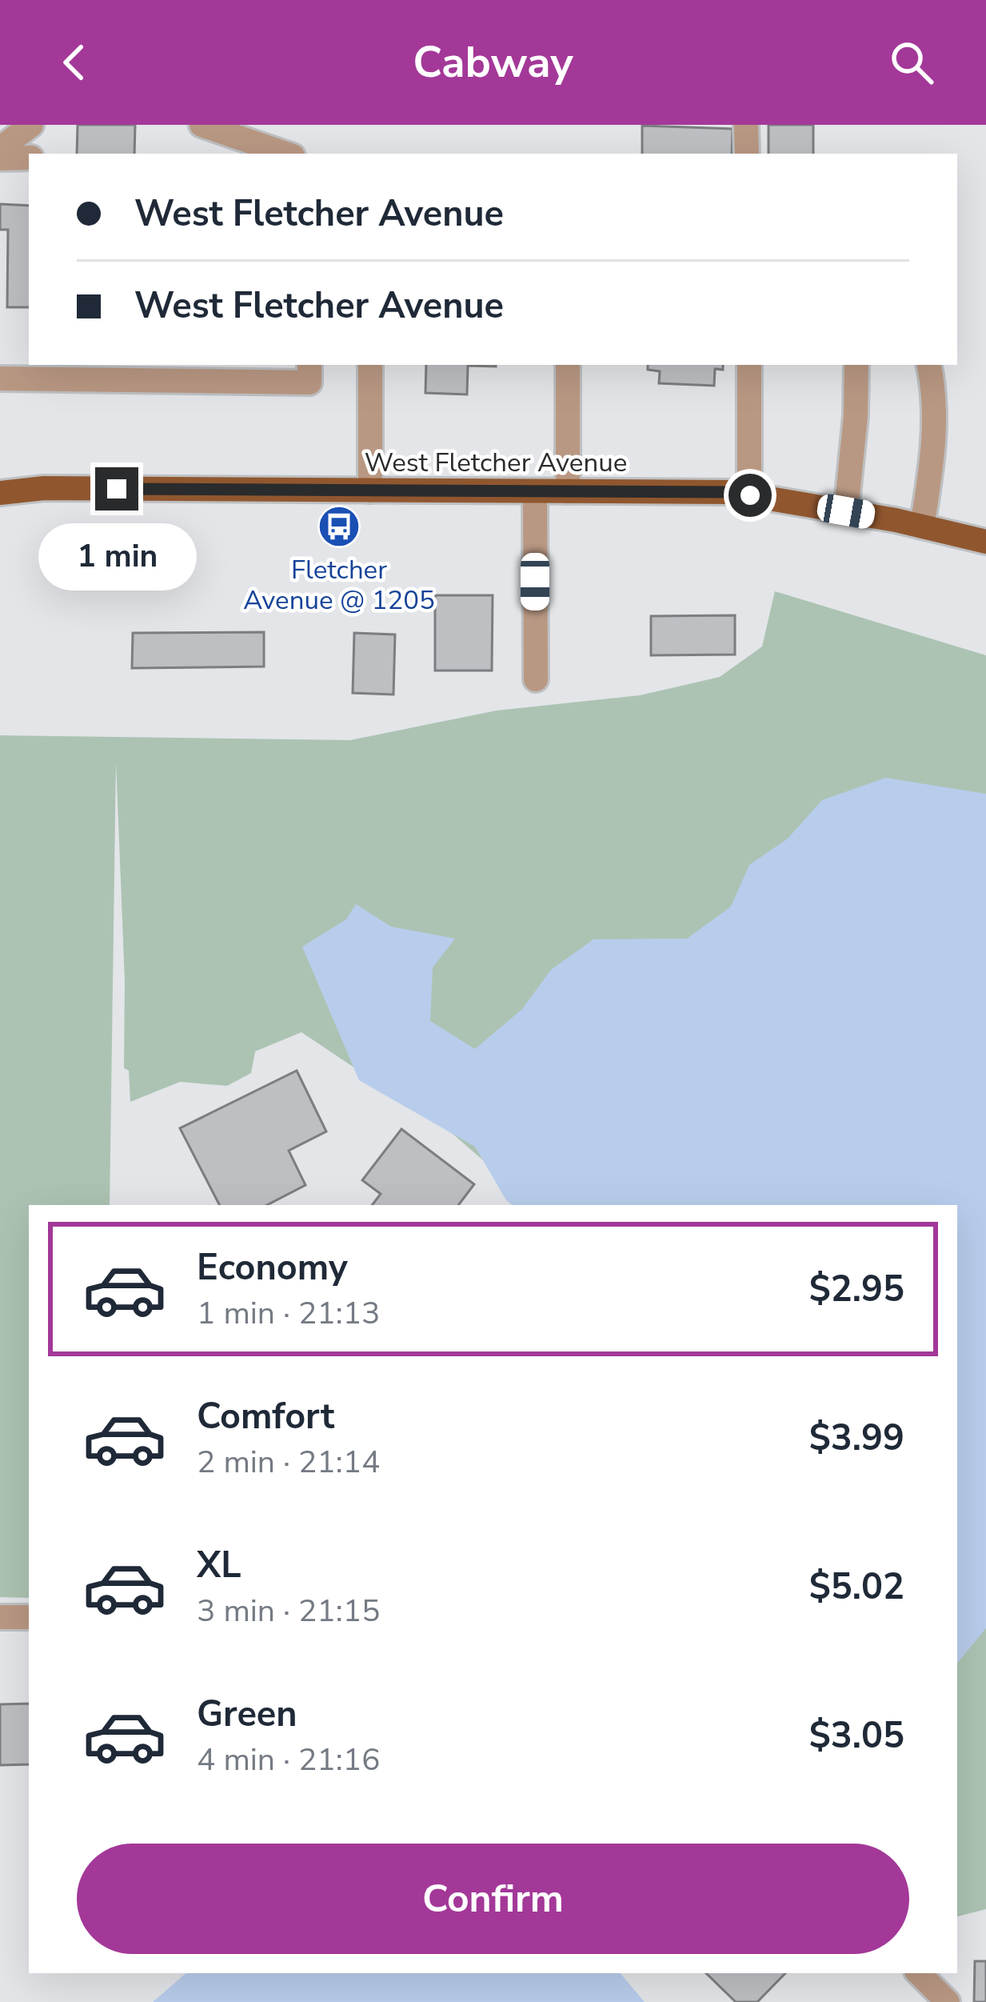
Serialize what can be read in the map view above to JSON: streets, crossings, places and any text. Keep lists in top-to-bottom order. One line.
{"streets":{"main road":["West Fletcher Avenue"]},"places":{"bus stop":["Fletcher Avenue @ 1205"]},"page":{"header":"Cabway","banner":["West Fletcher Avenue","West Fletcher Avenue"],"bubble":"1 min","list":[{"name":"Economy","note":"1 min · 21:13","value":"$2.95"},{"name":"Comfort","note":"2 min · 21:14","value":"$3.99"},{"name":"XL","note":"3 min · 21:15","value":"$5.02"},{"name":"Green","note":"4 min · 21:16","value":"$3.05"}],"buttons":"Confirm"}}
